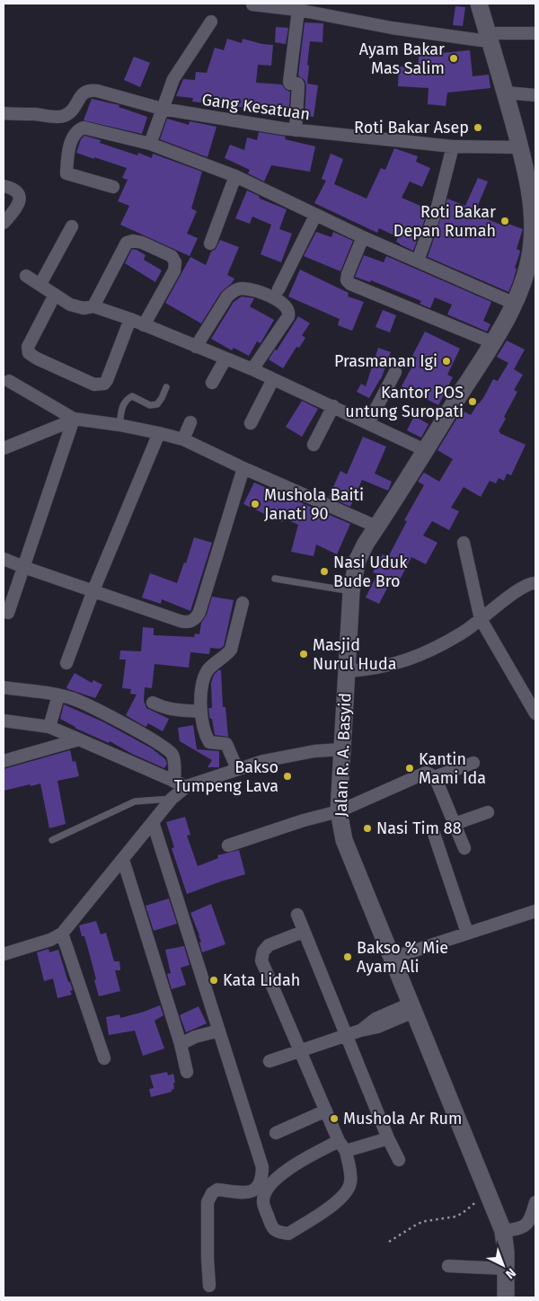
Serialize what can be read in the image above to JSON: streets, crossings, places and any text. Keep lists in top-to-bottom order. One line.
{"streets":{"main road":["Jalan R. A. Basyid"],"street":["Gang Kesatuan"]},"crossings":[["Gang Kesatuan","Jalan R. A. Basyid"]],"places":["Ayam Bakar Mas Salim","Roti Bakar Asep","Roti Bakar Depan Rumah","Prasmanan Igi","Kantor POS untung Suropati","Mushola Baiti Janati 90","Nasi Uduk Bude Bro","Masjid Nurul Huda","Kantin Mami Ida","Bakso Tumpeng Lava","Nasi Tim 88","Bakso % Mie Ayam Ali","Kata Lidah","Mushola Ar Rum"],"north":"bottom right"}
